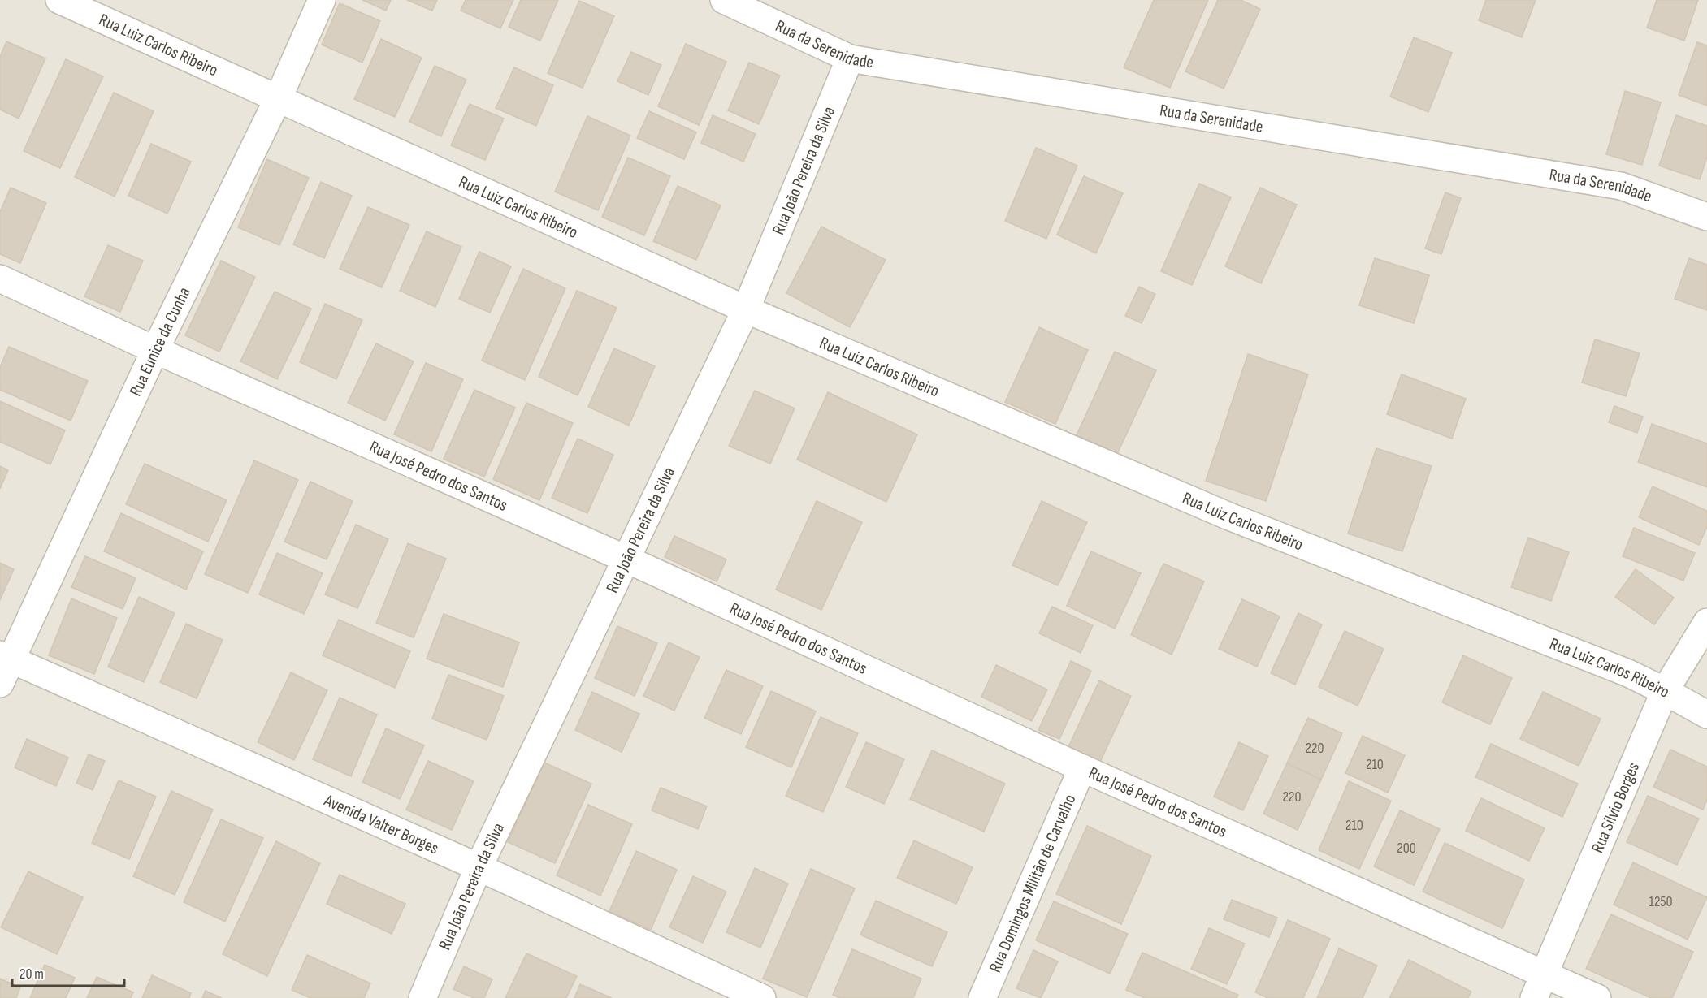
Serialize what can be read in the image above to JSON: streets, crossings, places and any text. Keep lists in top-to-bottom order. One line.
{"streets":{"street":["Rua da Serenidade","Rua Luiz Carlos Ribeiro","Rua João Pereira da Silva","Rua Eunice da Cunha","Rua José Pedro dos Santos","Rua Sílvio Borges","Avenida Valter Borges","Rua Domingos Militão de Carvalho"]},"crossings":[["Rua da Serenidade","Rua João Pereira da Silva"],["Rua Luiz Carlos Ribeiro","Rua João Pereira da Silva"],["Rua Luiz Carlos Ribeiro","Rua Eunice da Cunha"],["Rua Luiz Carlos Ribeiro","Rua Sílvio Borges"],["Rua João Pereira da Silva","Rua José Pedro dos Santos"],["Rua João Pereira da Silva","Avenida Valter Borges"],["Rua Eunice da Cunha","Rua José Pedro dos Santos"],["Rua Eunice da Cunha","Avenida Valter Borges"],["Rua José Pedro dos Santos","Rua Sílvio Borges"],["Rua José Pedro dos Santos","Rua Domingos Militão de Carvalho"]],"house_numbers":["220","210","220","210","200","1250"],"scale_bar":"20 m"}
